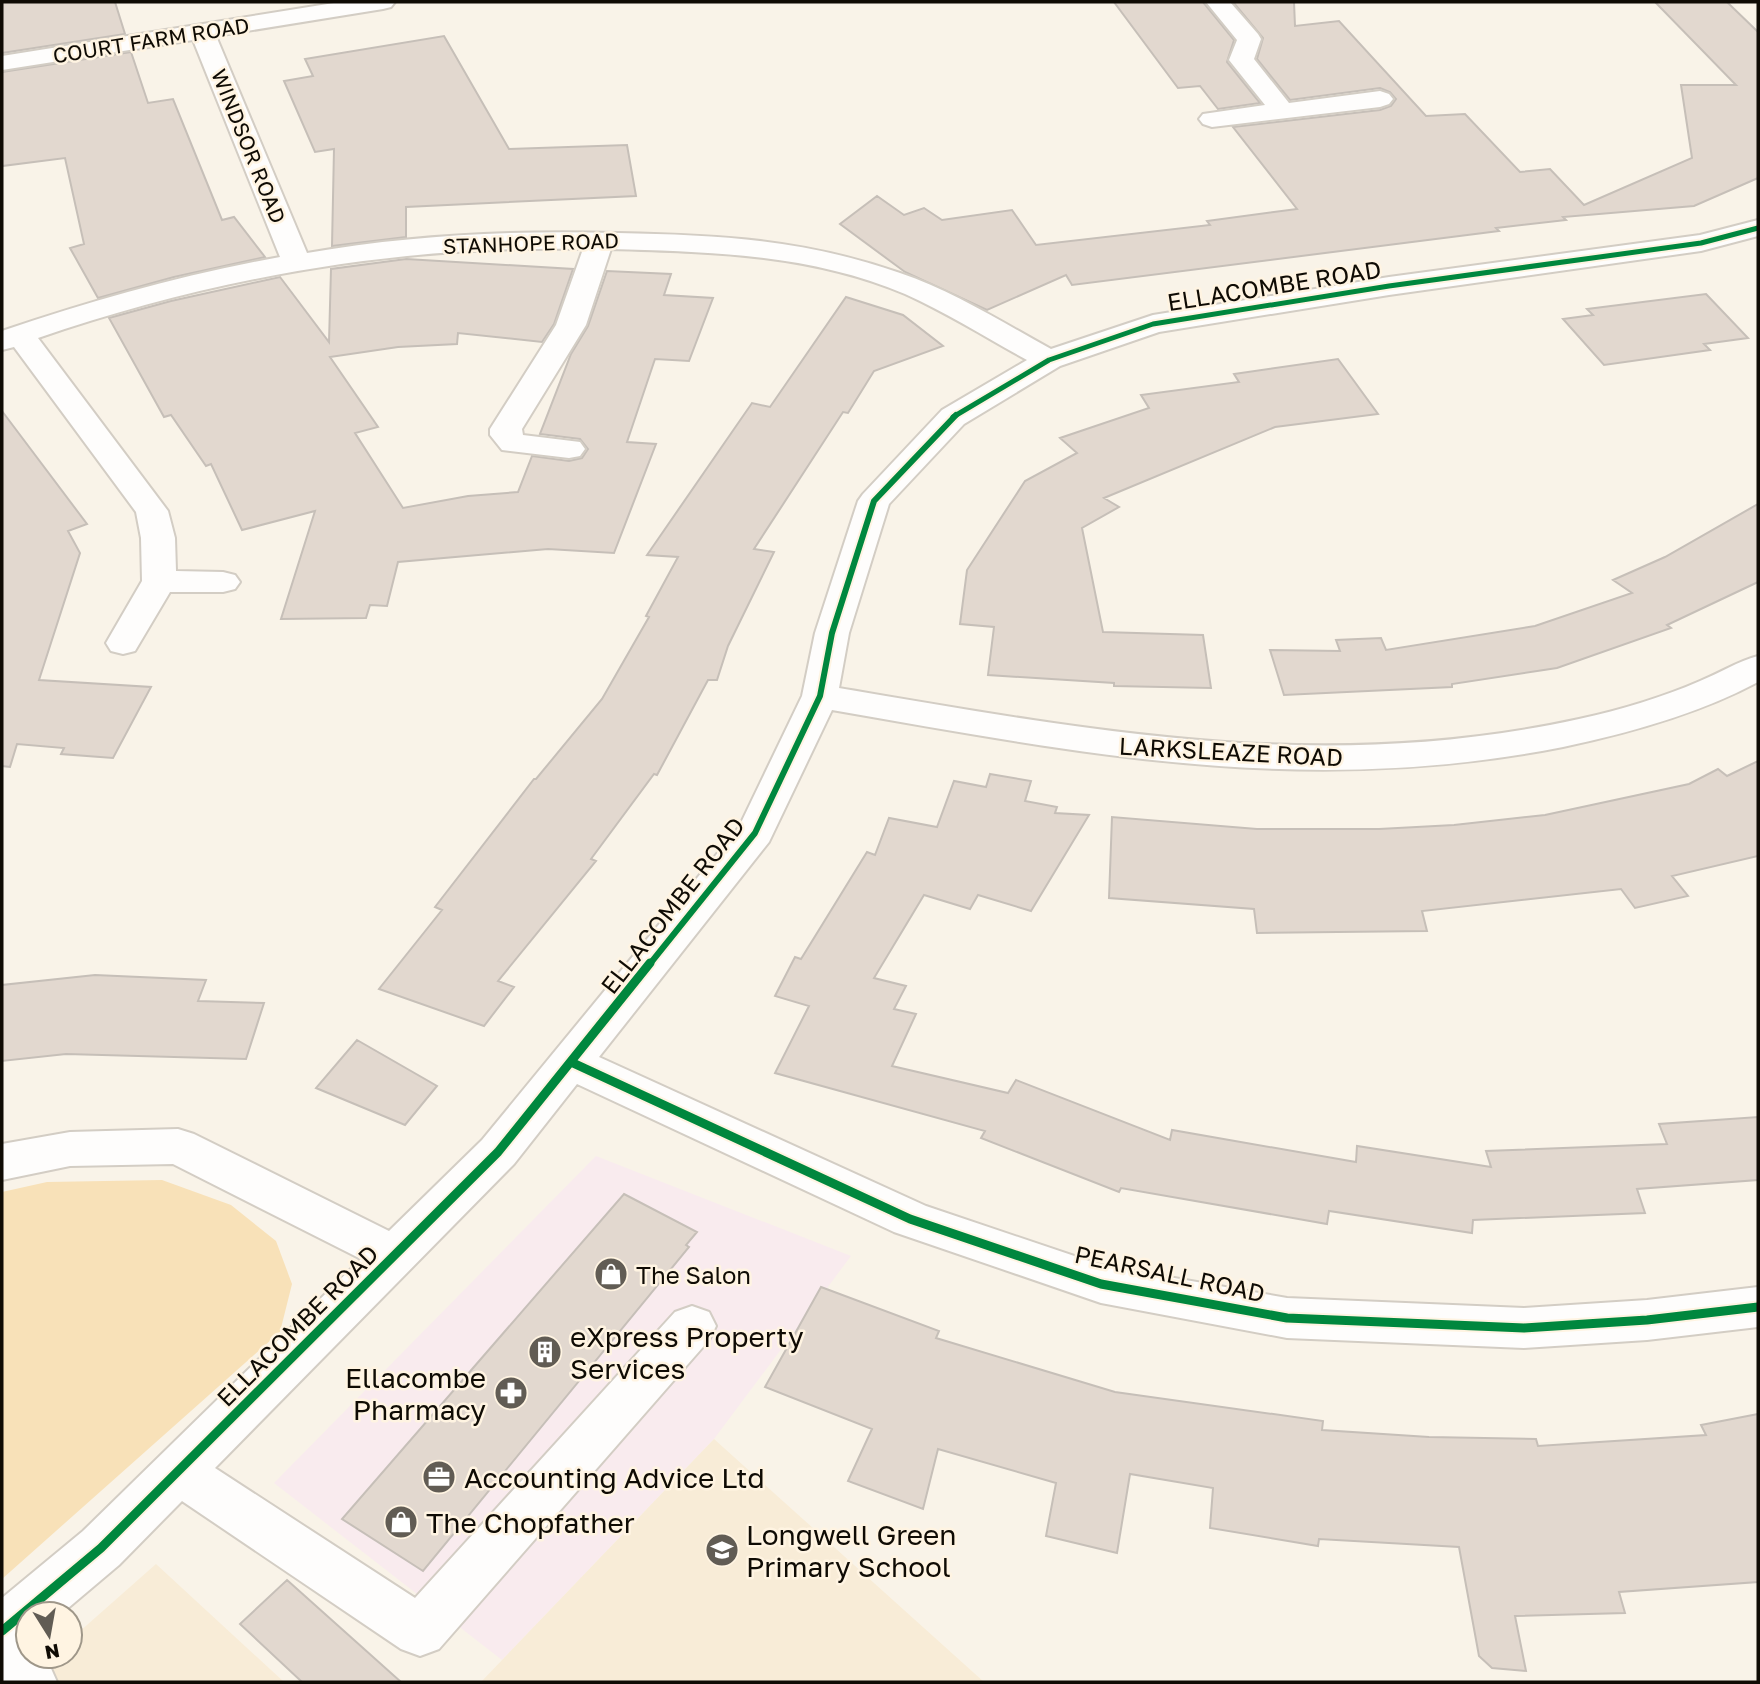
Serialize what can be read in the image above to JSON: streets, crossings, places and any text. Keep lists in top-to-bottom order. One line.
{"streets":{"street":["COURT FARM ROAD","WINDSOR ROAD","STANHOPE ROAD","ELLACOMBE ROAD","LARKSLEAZE ROAD","PEARSALL ROAD"]},"crossings":[["COURT FARM ROAD","WINDSOR ROAD"],["WINDSOR ROAD","STANHOPE ROAD"],["STANHOPE ROAD","ELLACOMBE ROAD"],["ELLACOMBE ROAD","LARKSLEAZE ROAD"],["ELLACOMBE ROAD","PEARSALL ROAD"]],"places":{"shop":["The Salon","The Chopfather"],"building":["eXpress Property Services"],"pharmacy":["Ellacombe Pharmacy"],"office":["Accounting Advice Ltd"],"school or university":["Longwell Green Primary School"]},"north":"bottom"}
